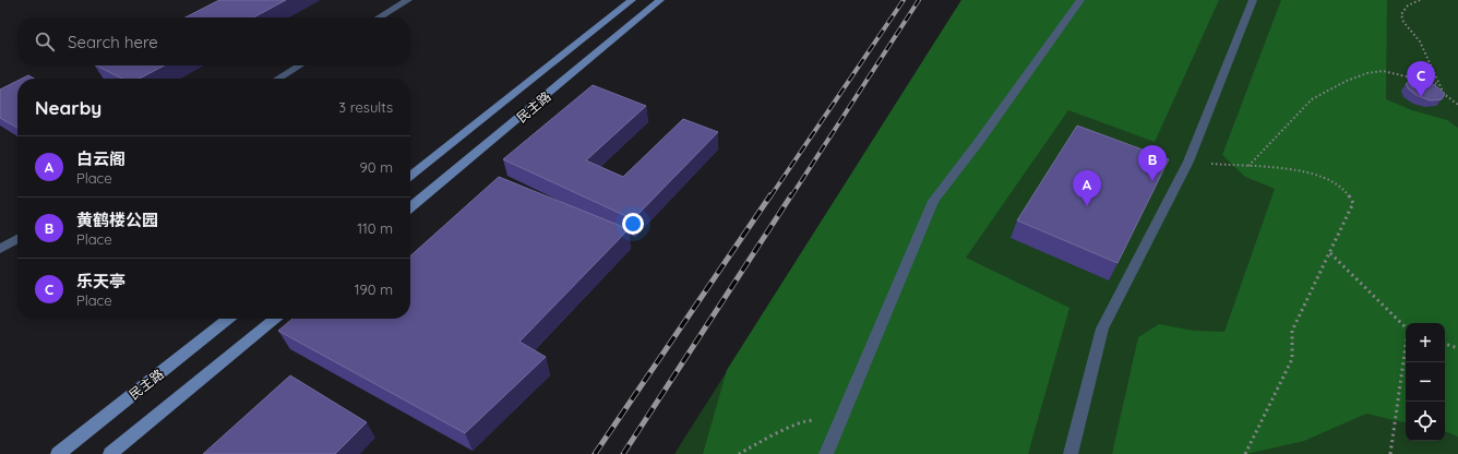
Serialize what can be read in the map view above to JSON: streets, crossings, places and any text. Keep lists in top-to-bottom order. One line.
{"streets":{"main road":["民主路"]},"page":{"search":"Search here","pins":["C","B","A"],"heading":["Nearby","3 results"],"list":[{"mark":"A","name":"白云阁","note":"Place","value":"90 m"},{"mark":"B","name":"黄鹤楼公园","note":"Place","value":"110 m"},{"mark":"C","name":"乐天亭","note":"Place","value":"190 m"}],"map_buttons":["+","−"]}}
